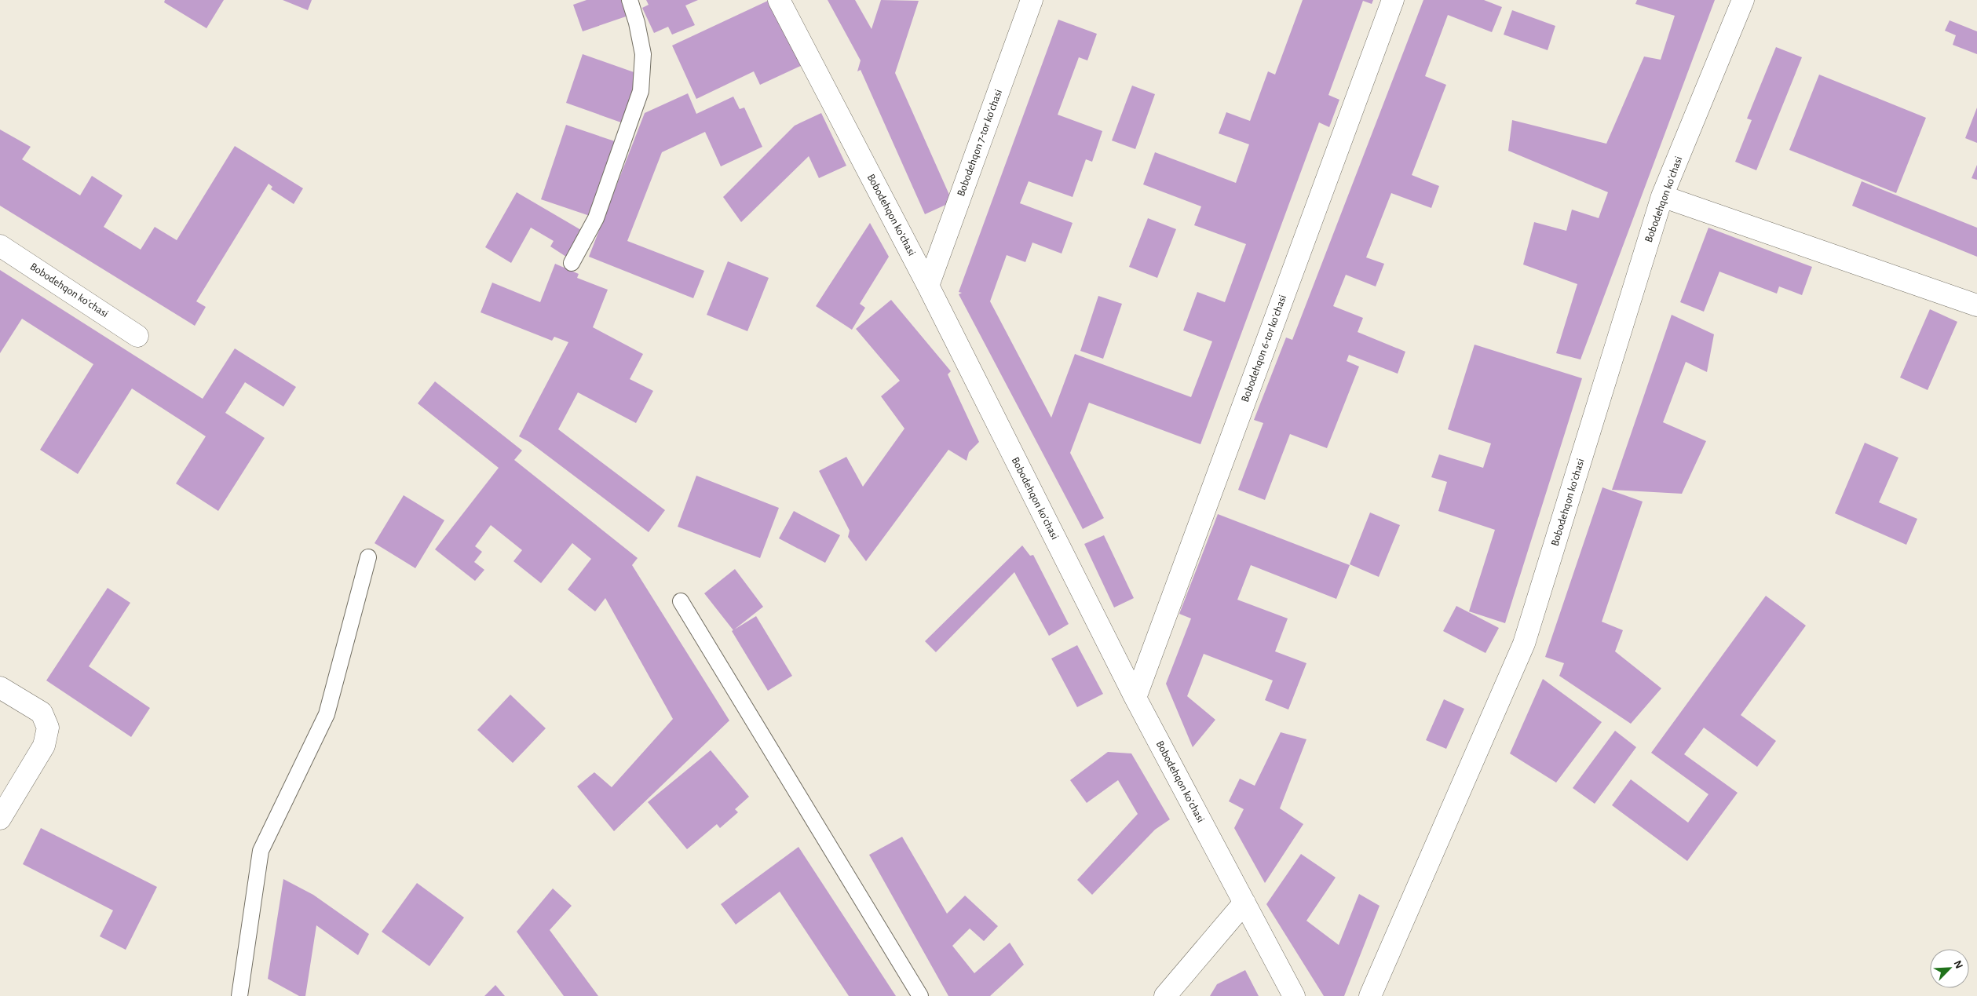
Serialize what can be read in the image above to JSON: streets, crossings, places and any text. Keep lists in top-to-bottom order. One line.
{"streets":{"street":["Bobodehqon 7-tor koʼchasi","Bobodehqon koʼchasi","Bobodehqon 6-tor koʼchasi"]},"crossings":[["Bobodehqon 7-tor koʼchasi","Bobodehqon koʼchasi"],["Bobodehqon koʼchasi","Bobodehqon 6-tor koʼchasi"]],"north":"top right"}
